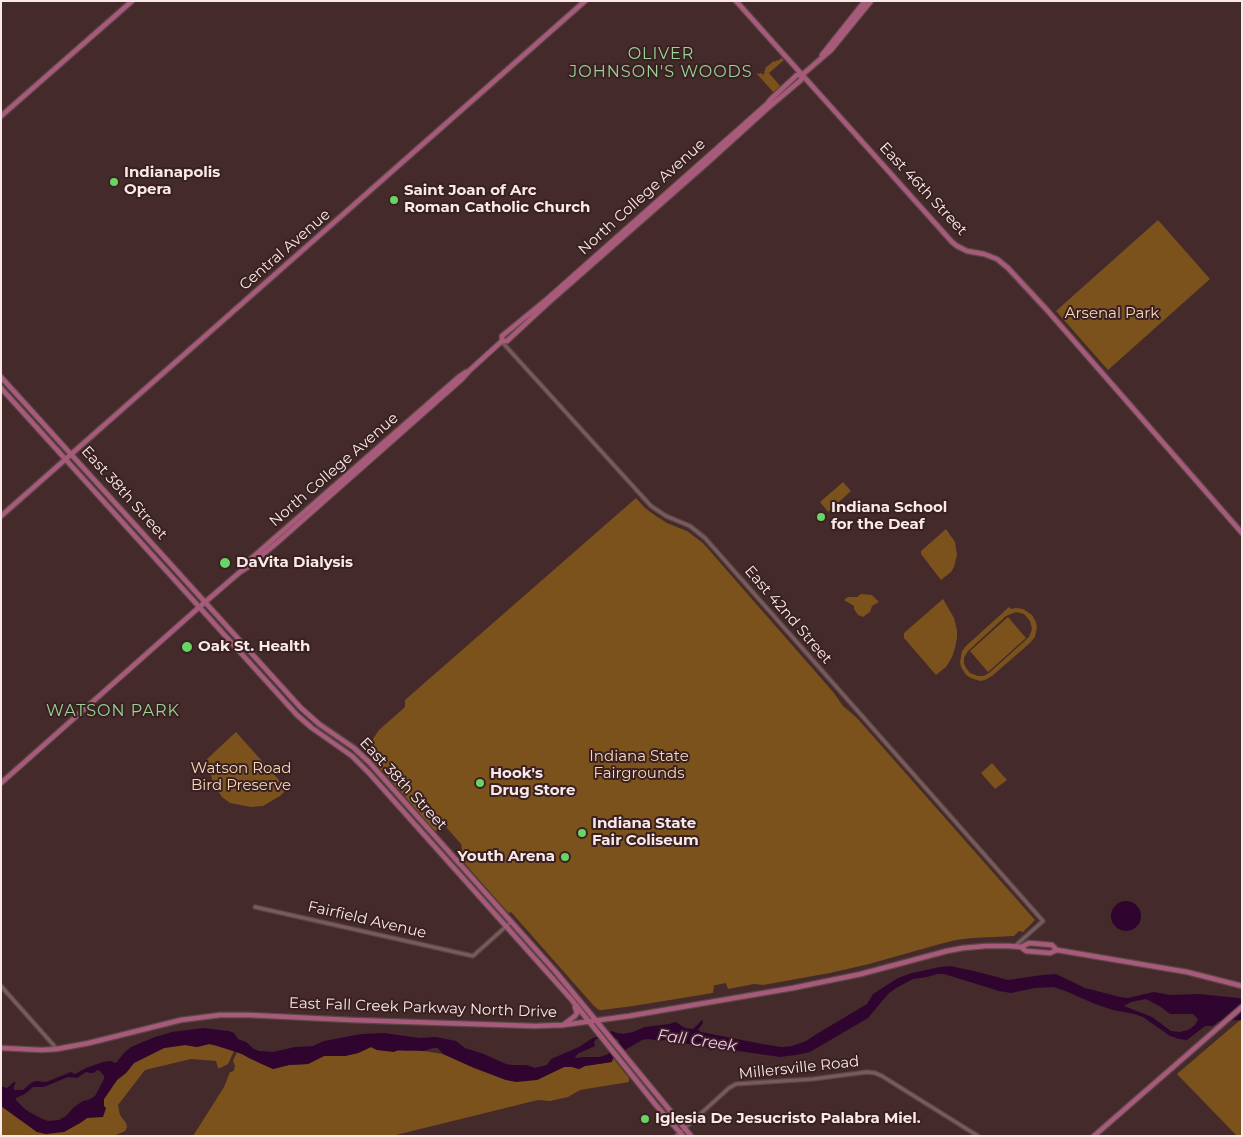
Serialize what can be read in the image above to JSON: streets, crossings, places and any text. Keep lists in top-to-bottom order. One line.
{"streets":{"main road":["East 46th Street","North College Avenue","Central Avenue","East 38th Street","East Fall Creek Parkway North Drive"],"street":["East 42nd Street","Fairfield Avenue","Millersville Road"]},"crossings":[["East 46th Street","North College Avenue"],["North College Avenue","East 38th Street"],["North College Avenue","East 42nd Street"],["Central Avenue","East 38th Street"],["East 38th Street","Fairfield Avenue"],["East 38th Street","East Fall Creek Parkway North Drive"],["East 38th Street","Millersville Road"],["East 42nd Street","East Fall Creek Parkway North Drive"]],"districts":["OLIVER JOHNSON'S WOODS","WATSON PARK"],"water":["Fall Creek"],"parks":["Arsenal Park","Indiana State Fairgrounds","Watson Road Bird Preserve"],"places":["Indianapolis Opera","Saint Joan of Arc Roman Catholic Church","Indiana School for the Deaf","DaVita Dialysis","Oak St. Health","Hook's Drug Store","Indiana State Fair Coliseum","Youth Arena","Iglesia De Jesucristo Palabra Miel."]}
